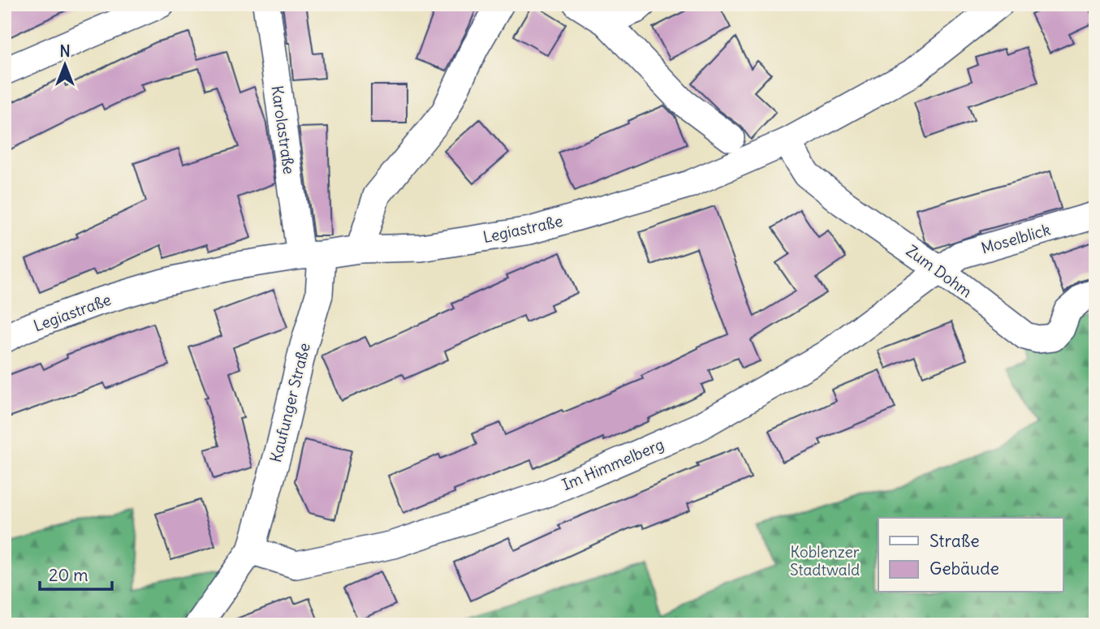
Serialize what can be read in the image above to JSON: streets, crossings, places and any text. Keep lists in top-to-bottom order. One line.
{"streets":{"street":["Karolastraße","Legiastraße","Moselblick","Zum Dohm","Kaufunger Straße","Im Himmelberg"]},"crossings":[["Karolastraße","Legiastraße"],["Karolastraße","Kaufunger Straße"],["Legiastraße","Zum Dohm"],["Legiastraße","Kaufunger Straße"],["Moselblick","Zum Dohm"],["Moselblick","Im Himmelberg"],["Zum Dohm","Im Himmelberg"],["Kaufunger Straße","Im Himmelberg"]],"parks":["Koblenzer Stadtwald"],"legend":["Straße","Gebäude"],"scale_bar":"20 m","north":"top"}
